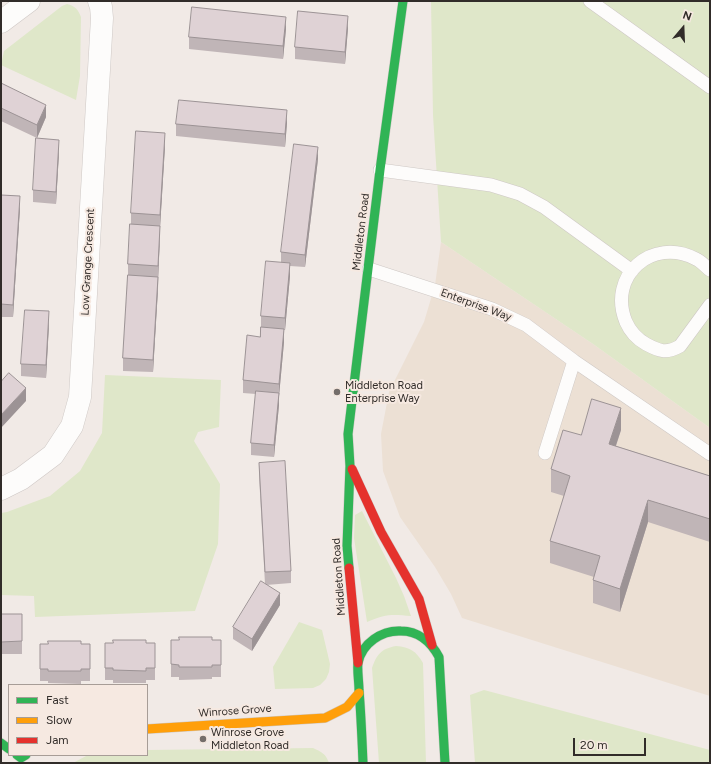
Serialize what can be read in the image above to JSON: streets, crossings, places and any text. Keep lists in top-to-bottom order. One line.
{"streets":{"street":["Middleton Road","Low Grange Crescent","Winrose Grove"],"lane":["Enterprise Way"]},"crossings":[["Middleton Road","Enterprise Way"],["Middleton Road","Winrose Grove"]],"places":["Middleton Road Enterprise Way","Winrose Grove Middleton Road"],"legend":["Fast","Slow","Jam"],"scale_bar":"20 m","north":"top"}
